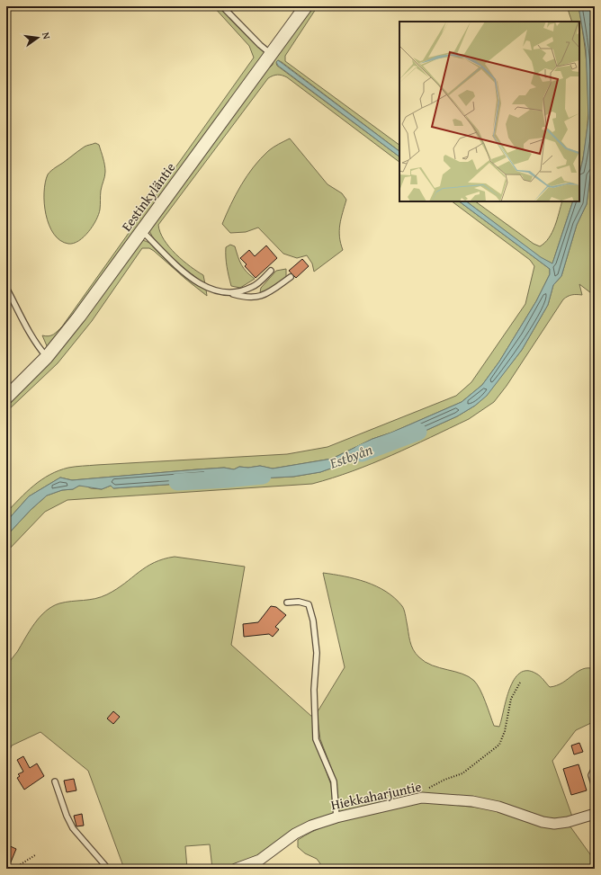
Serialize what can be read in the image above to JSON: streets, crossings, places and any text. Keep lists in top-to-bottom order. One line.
{"streets":{"street":["Eestinkyläntie","Hiekkaharjuntie"]},"water":["Estbyån"],"north":"right"}
